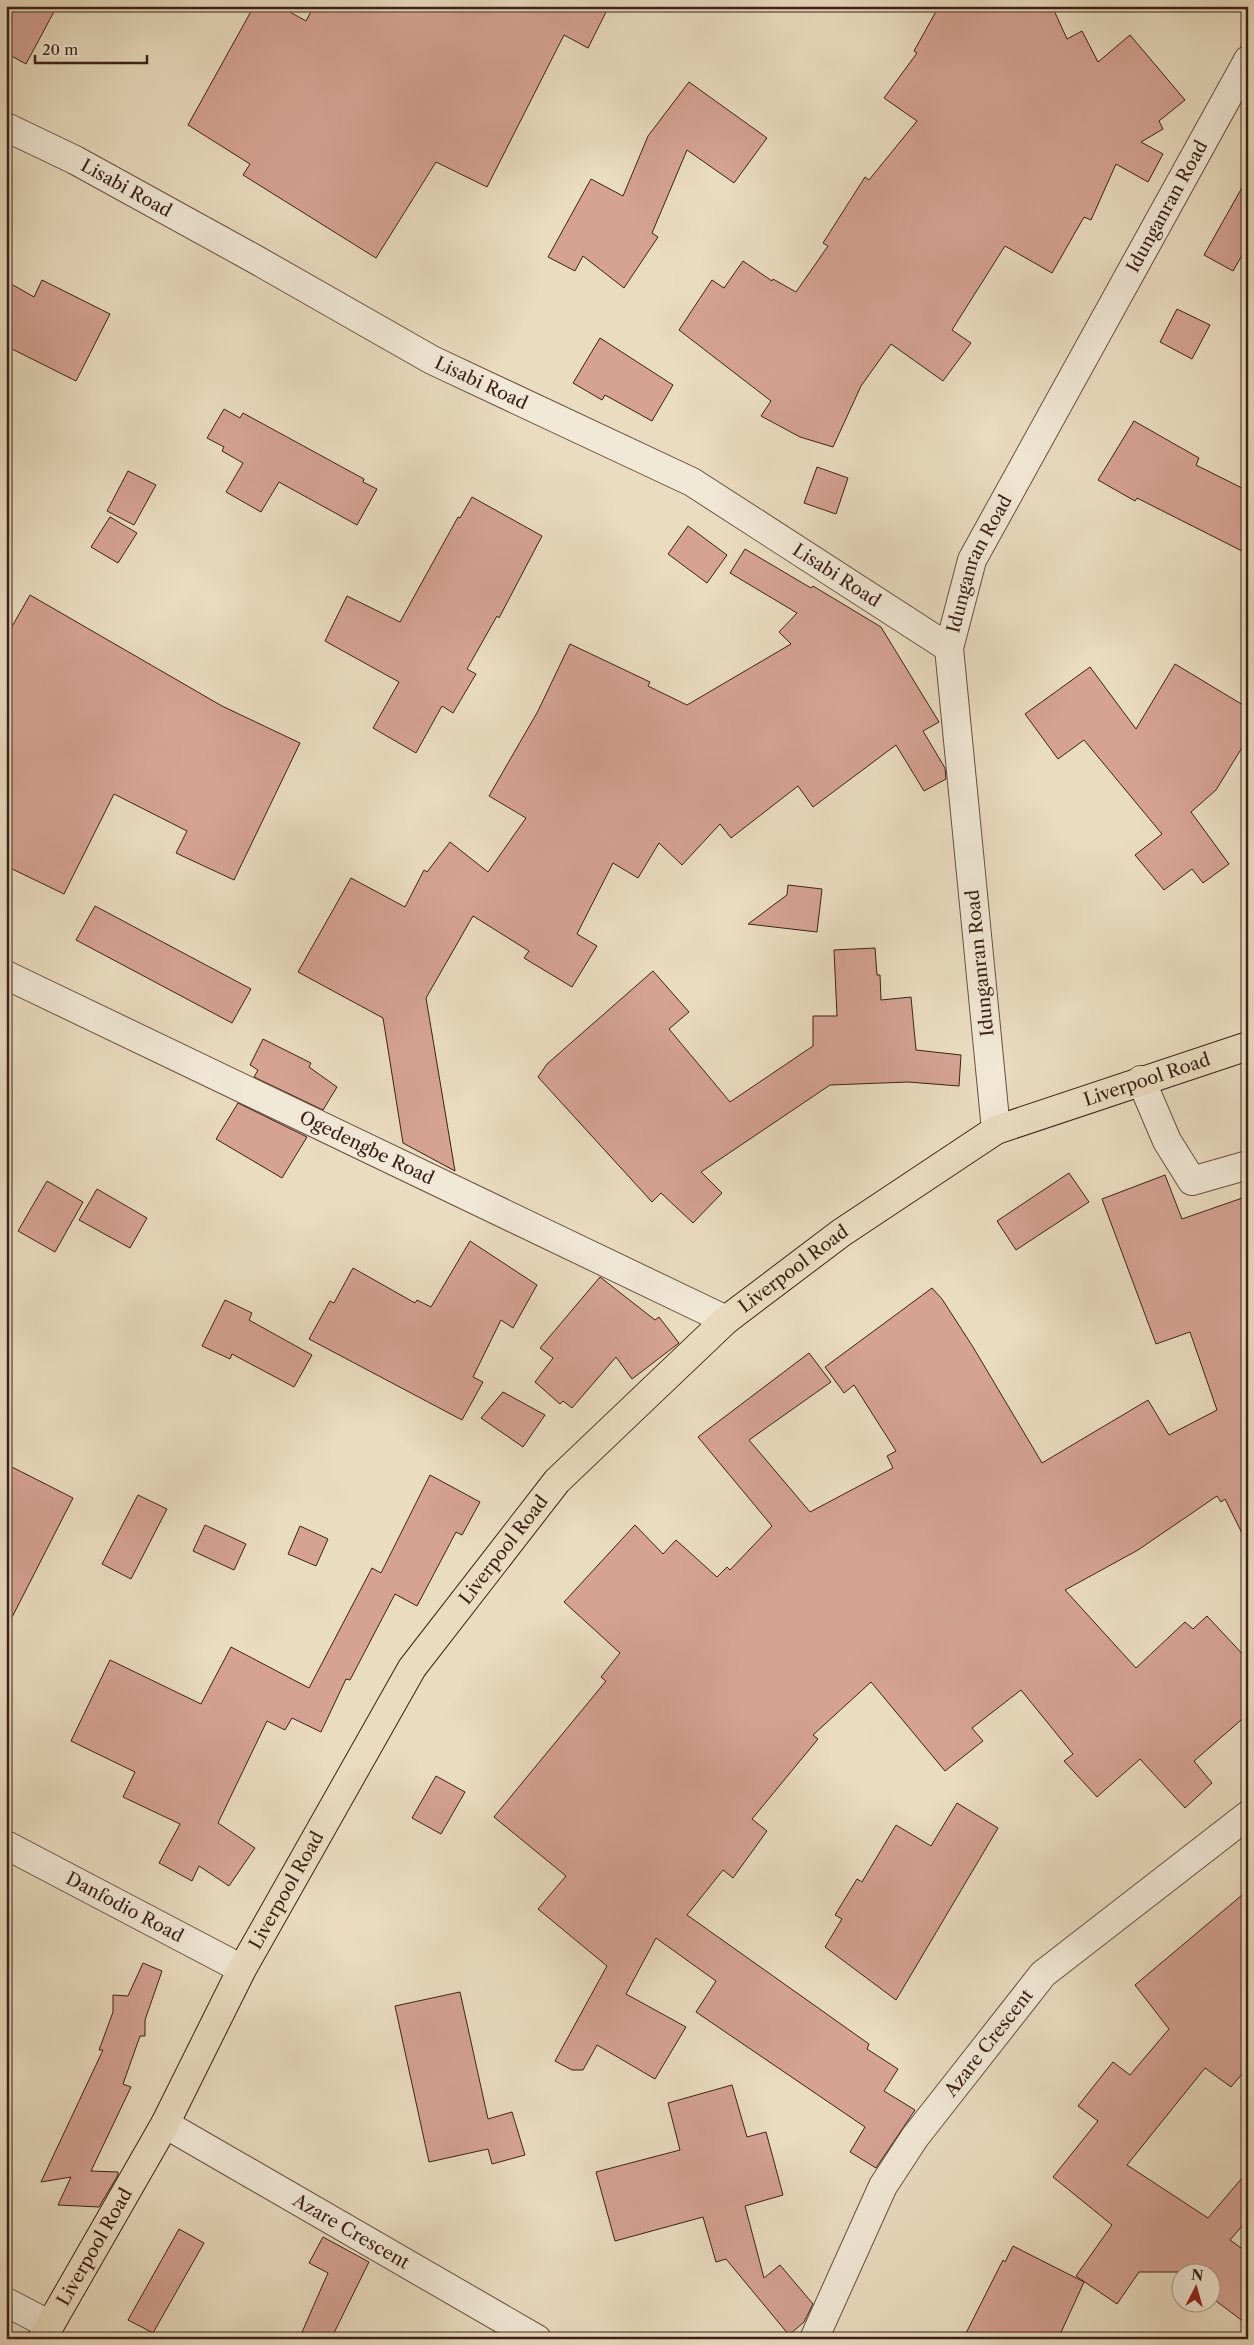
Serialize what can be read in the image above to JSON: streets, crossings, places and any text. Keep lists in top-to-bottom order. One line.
{"streets":{"main road":["Liverpool Road"],"street":["Lisabi Road","Idunganran Road","Ogedengbe Road","Danfodio Road","Azare Crescent"]},"crossings":[["Lisabi Road","Idunganran Road"],["Idunganran Road","Liverpool Road"],["Liverpool Road","Ogedengbe Road"],["Liverpool Road","Danfodio Road"],["Liverpool Road","Azare Crescent"]],"scale_bar":"20 m","north":"top"}
